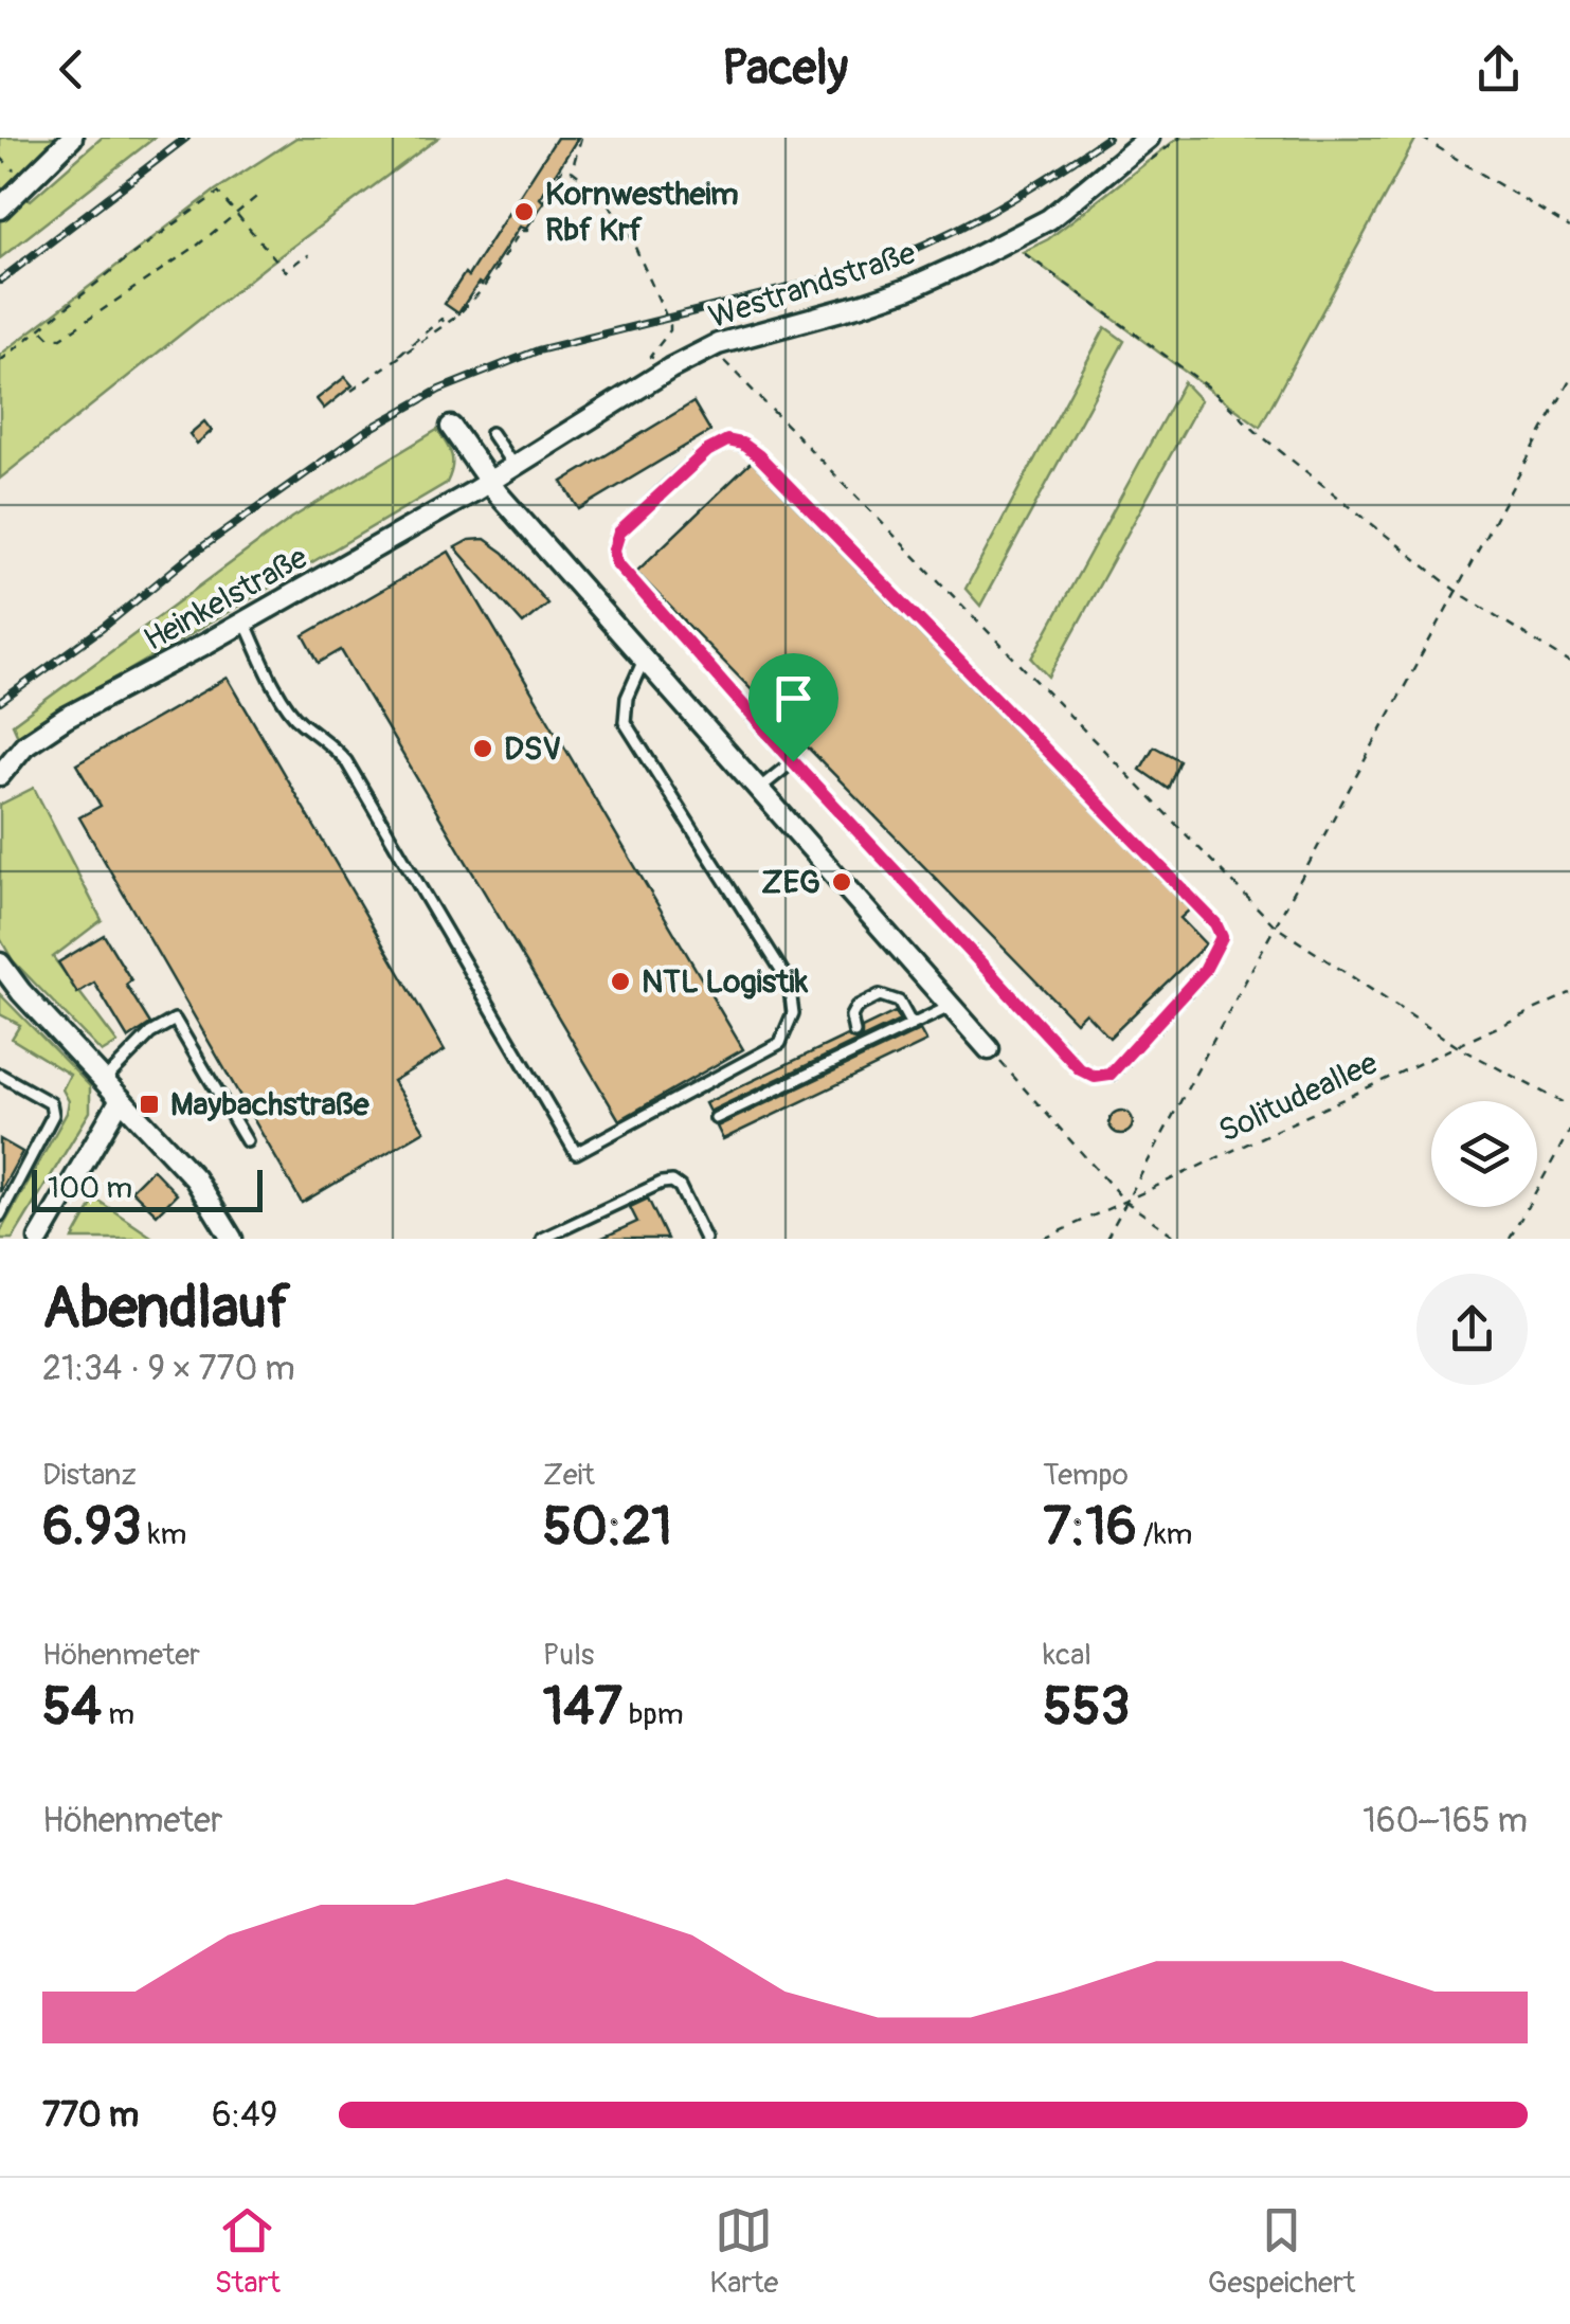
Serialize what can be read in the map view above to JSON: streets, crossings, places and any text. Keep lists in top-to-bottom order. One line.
{"streets":{"street":["Westrandstraße","Heinkelstraße"],"path":["Solitudeallee"]},"crossings":[["Westrandstraße","Heinkelstraße"]],"places":{"other":["Kornwestheim Rbf Krf","DSV","ZEG","NTL Logistik"],"transit":["Maybachstraße"]},"scale_bar":"100 m","page":{"header":"Pacely","scale":"100 m","heading":["Abendlauf","21:34 · 9 × 770 m"],"stats":[["Distanz","6.93 km"],["Zeit","50:21"],["Tempo","7:16 /km"],["Höhenmeter","54 m"],["Puls","147 bpm"],["kcal","553"]],"chart":["Höhenmeter","160–165 m"],"list":[{"name":"770 m","note":"6:49"}],"tabs":["Start","Karte","Gespeichert"]}}
